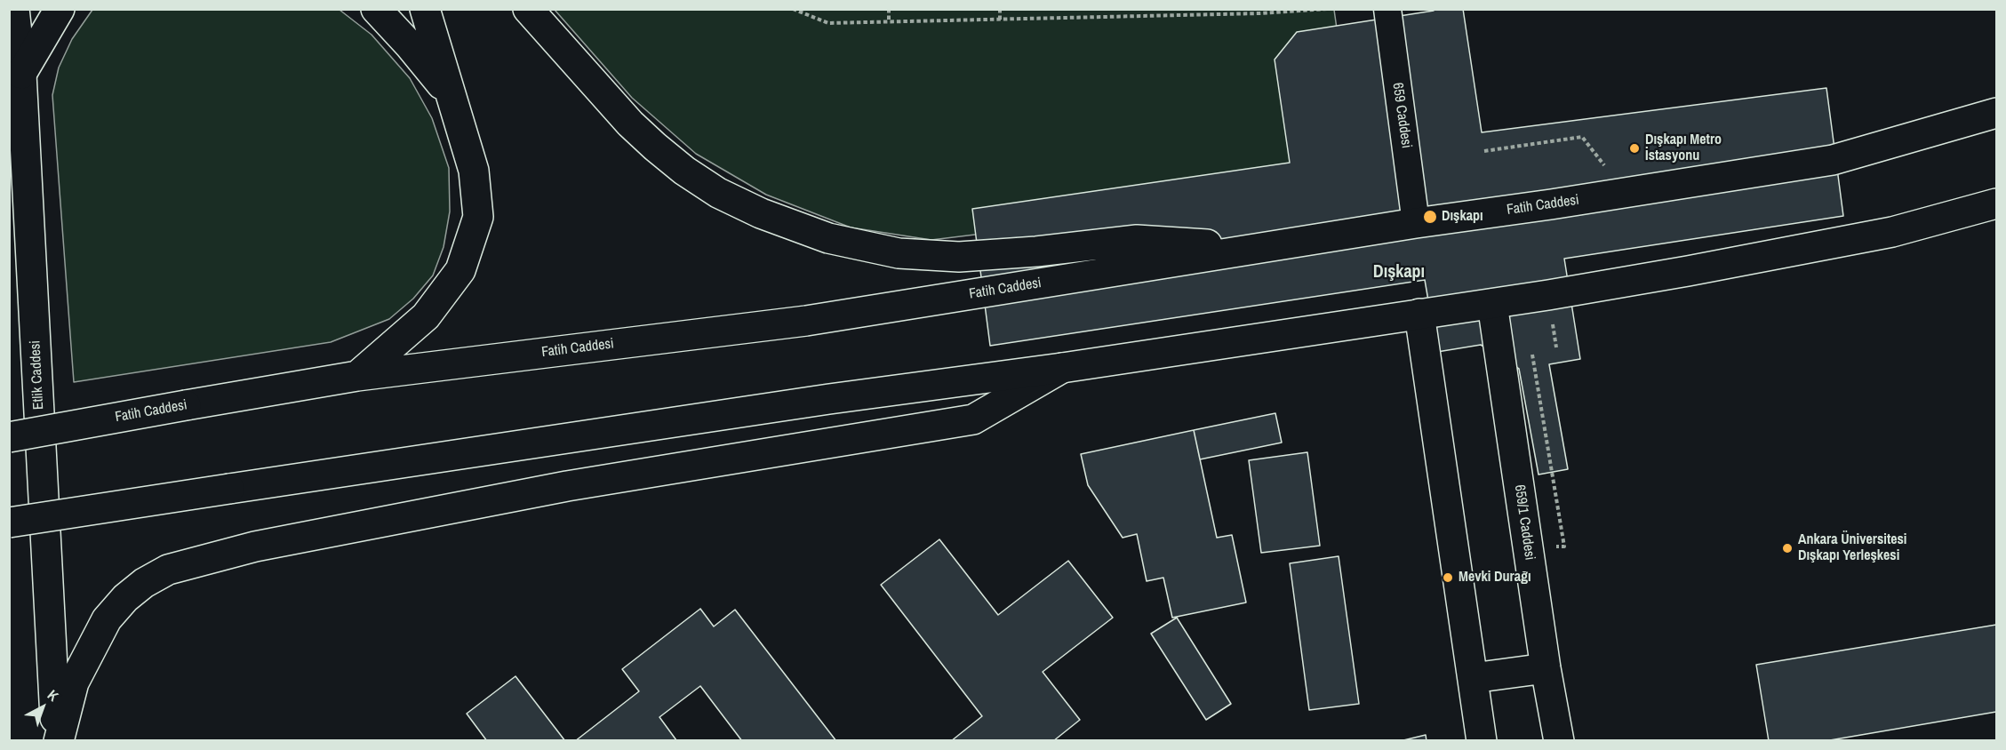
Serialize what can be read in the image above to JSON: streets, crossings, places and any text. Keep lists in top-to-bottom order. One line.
{"streets":{"main road":["Fatih Caddesi","Etlik Caddesi","659/1 Caddesi"],"street":["659 Caddesi"]},"crossings":[["659 Caddesi","Fatih Caddesi"]],"districts":["Dışkapı"],"places":["Dışkapı Metro İstasyonu","Dışkapı","Ankara Üniversitesi Dışkapı Yerleşkesi","Mevki Durağı"],"north":"top right"}
